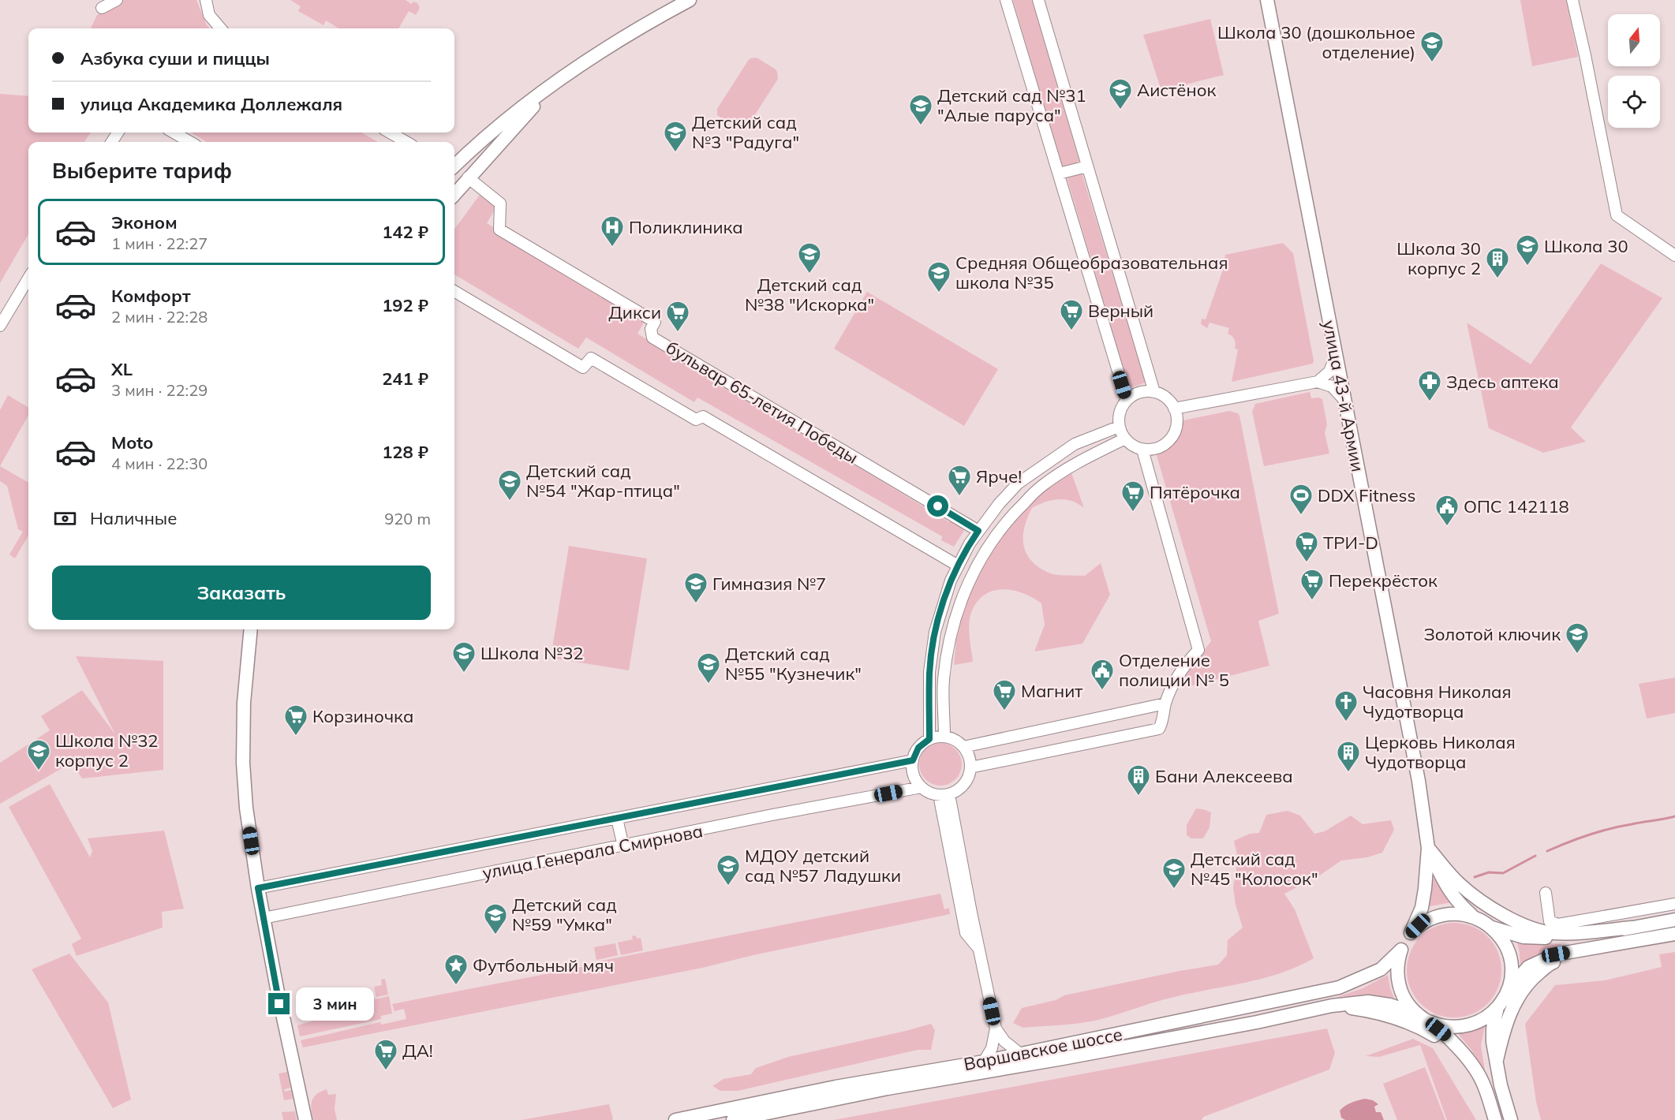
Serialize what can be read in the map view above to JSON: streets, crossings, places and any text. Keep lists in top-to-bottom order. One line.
{"streets":{"main road":["улица 43-й Армии","Варшавское шоссе"],"street":["бульвар 65-летия Победы","улица Генерала Смирнова"]},"crossings":[["улица 43-й Армии","Варшавское шоссе"]],"places":{"school or university":["Школа 30 (дошкольное отделение)","Аистёнок","Детский сад №31 \"Алые паруса\"","Детский сад №3 \"Радуга\"","Школа 30","Детский сад №38 \"Искорка\"","Средняя Общеобразовательная школа №35","Детский сад №54 \"Жар-птица\"","Гимназия №7","Золотой ключик","Школа №32","Детский сад №55 \"Кузнечик\"","Школа №32 корпус 2","МДОУ детский сад №57 Ладушки","Детский сад №45 \"Колосок\"","Детский сад №59 \"Умка\""],"hospital":["Поликлиника"],"building":["Школа 30 корпус 2","Церковь Николая Чудотворца","Бани Алексеева"],"supermarket":["Верный","Дикси","Ярче!","Пятёрочка","ТРИ-D","Перекрёсток","Магнит","Корзиночка","ДА!"],"pharmacy":["Здесь аптека"],"sports":["DDX Fitness"],"public building":["ОПС 142118","Отделение полиции № 5"],"church":["Часовня Николая Чудотворца"],"place":["Футбольный мяч"]},"north":"top","page":{"banner":["Азбука суши и пиццы","улица Академика Доллежаля"],"heading":"Выберите тариф","list":[{"name":"Эконом","note":"1 мин · 22:27","value":"142 ₽"},{"name":"Комфорт","note":"2 мин · 22:28","value":"192 ₽"},{"name":"XL","note":"3 мин · 22:29","value":"241 ₽"},{"name":"Moto","note":"4 мин · 22:30","value":"128 ₽"}],"pay":["Наличные","920 m"],"buttons":"Заказать","bubble":"3 мин"}}
